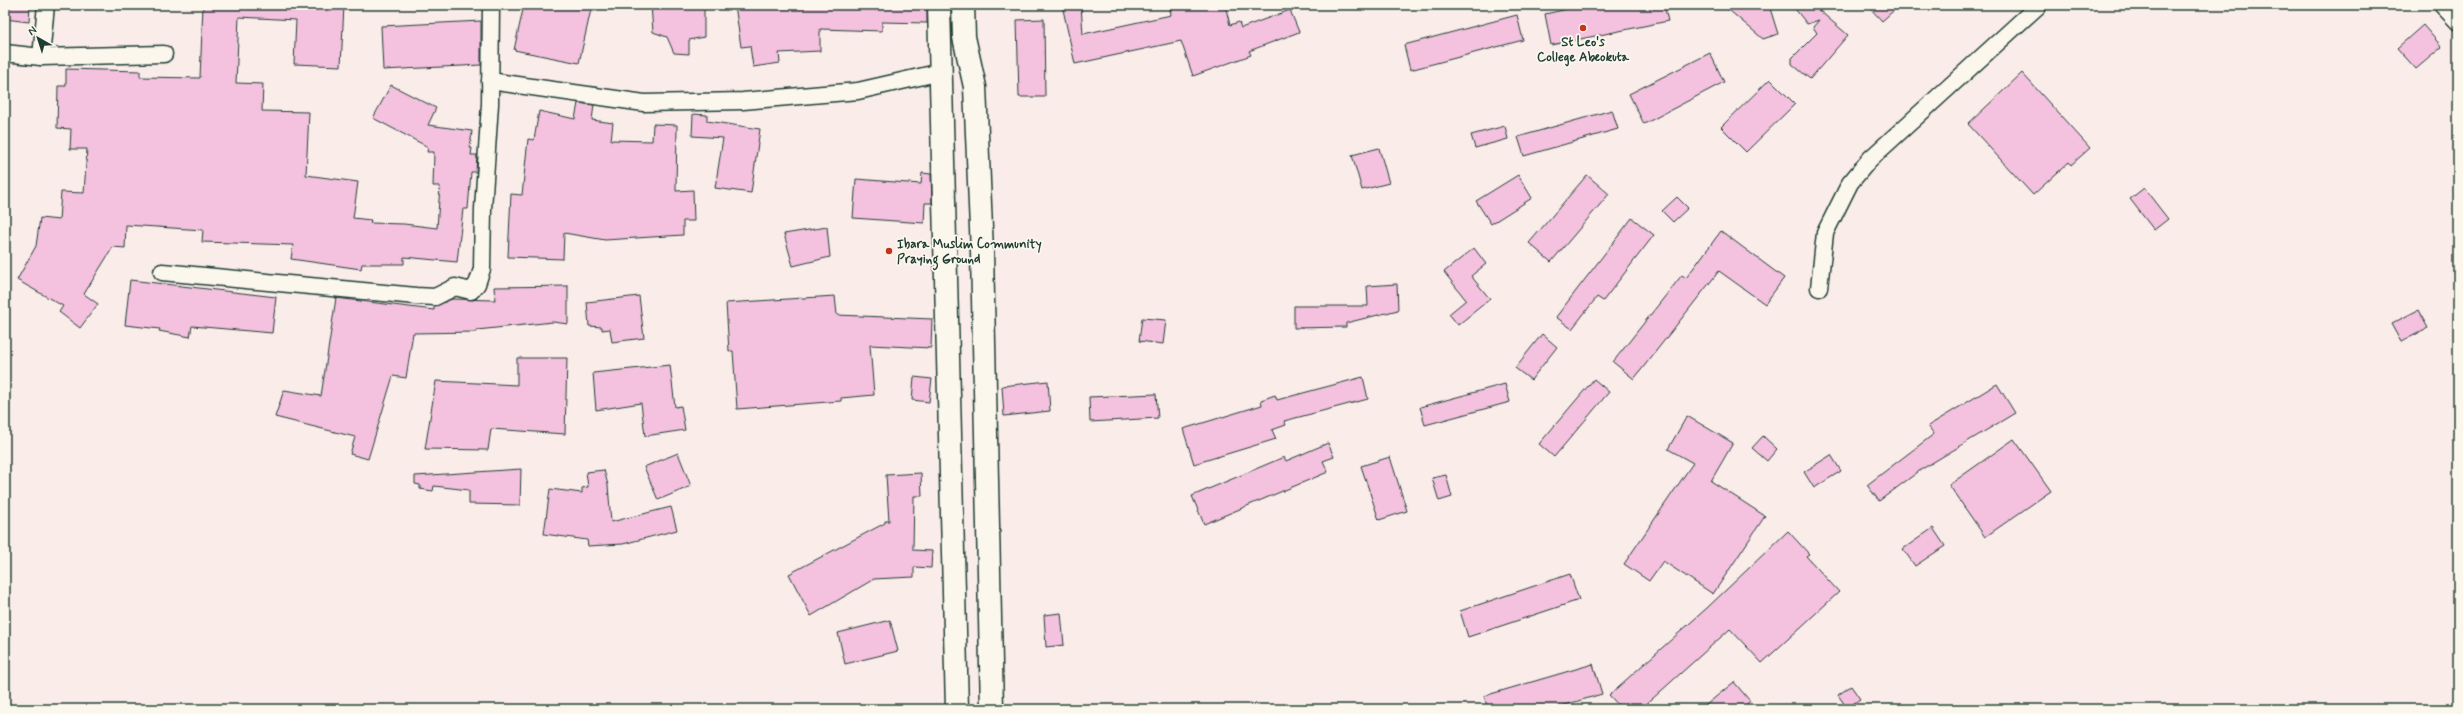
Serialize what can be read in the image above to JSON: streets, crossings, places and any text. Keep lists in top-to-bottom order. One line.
{"places":["St Leo's College Abeokuta","Ibara Muslim Community Praying Ground"],"north":"top left"}
